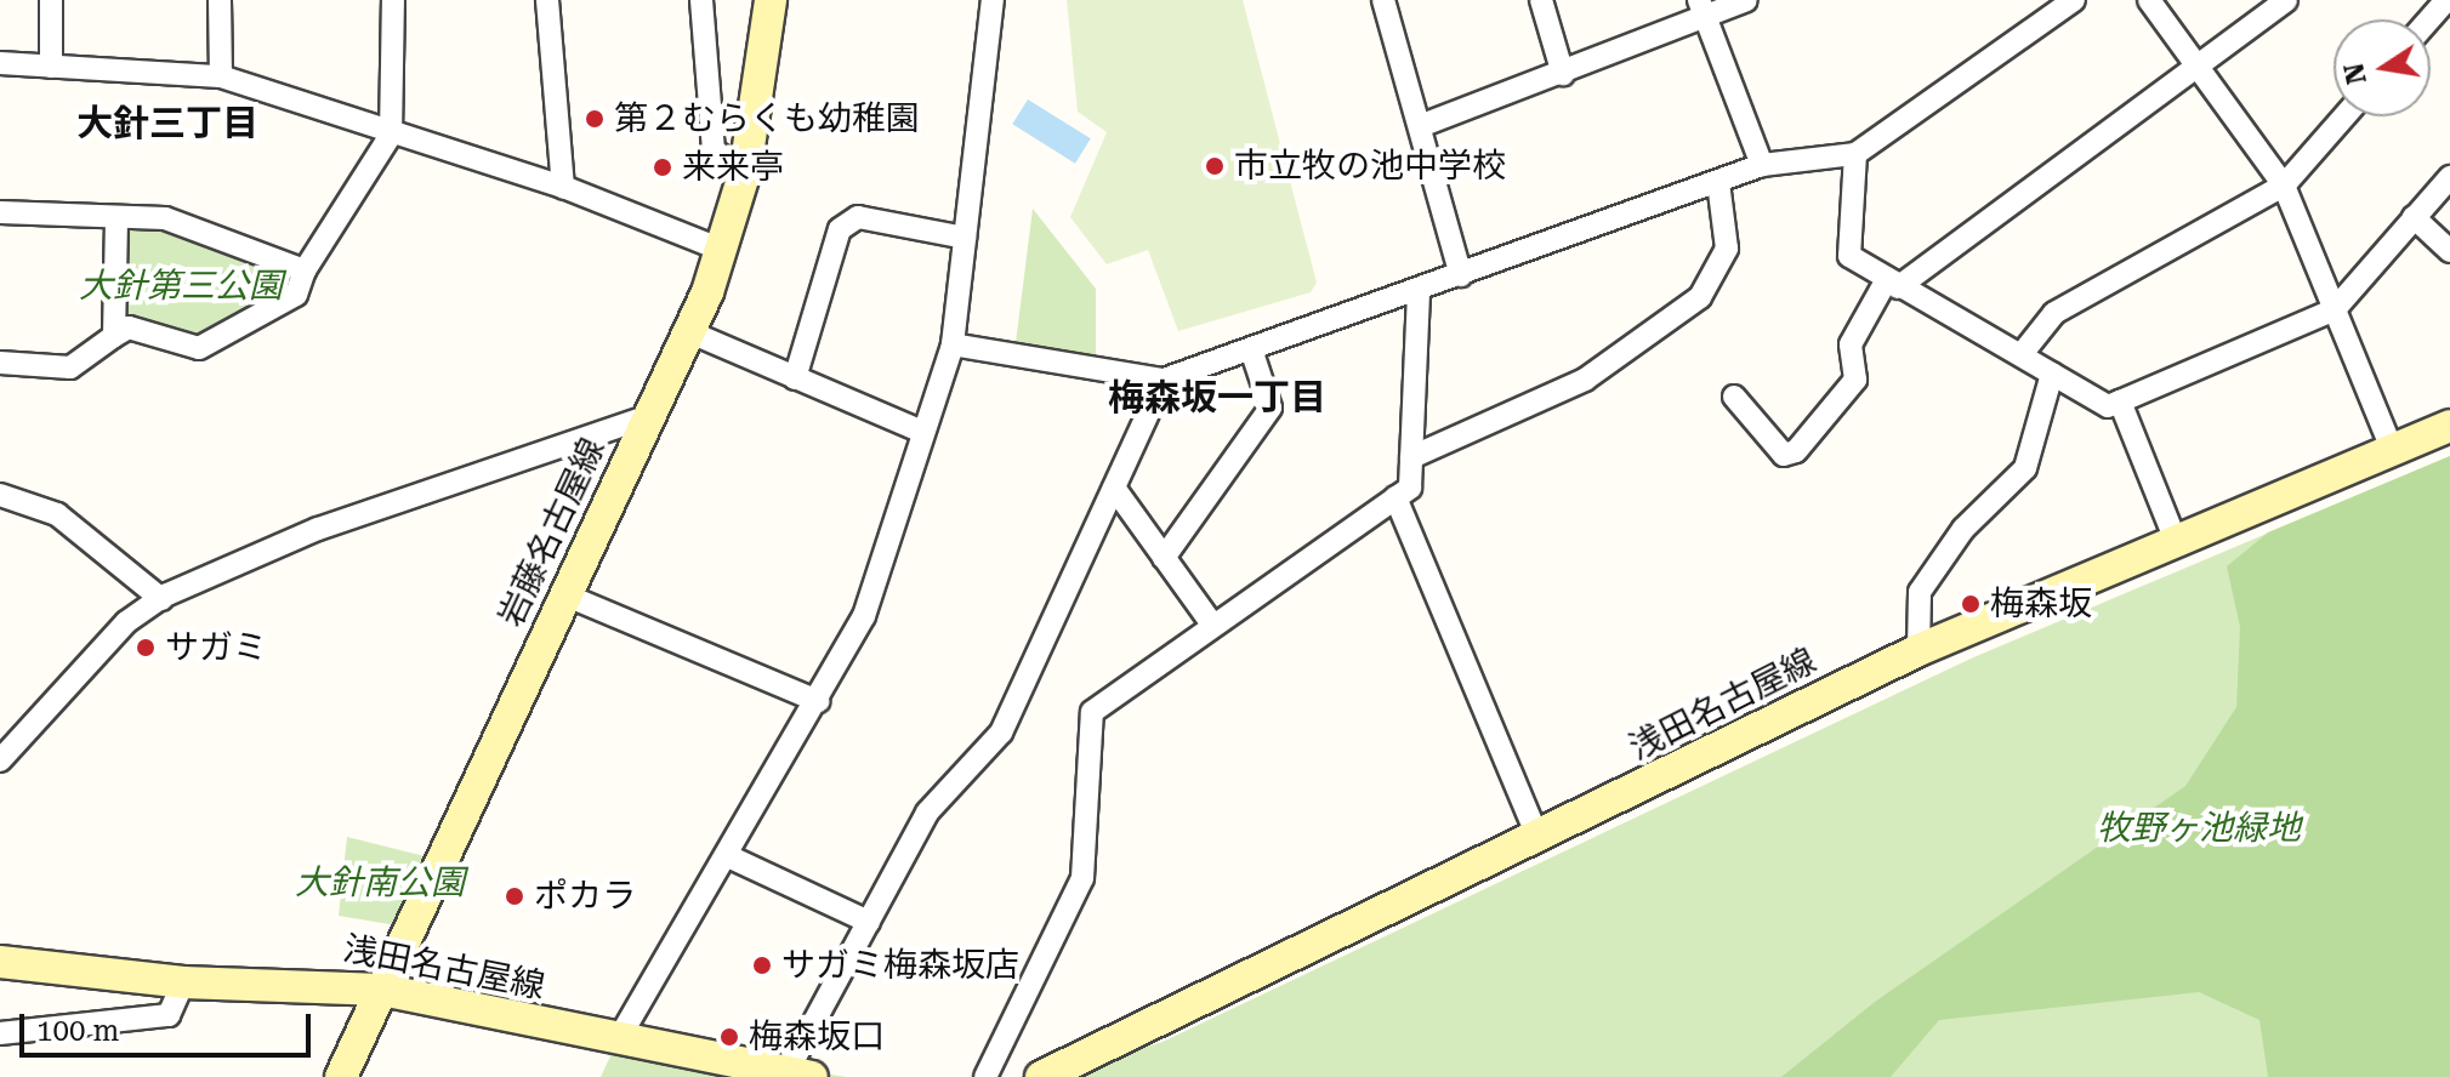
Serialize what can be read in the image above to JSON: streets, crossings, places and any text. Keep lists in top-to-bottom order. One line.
{"streets":{"main road":["岩藤名古屋線","浅田名古屋線"]},"crossings":[["岩藤名古屋線","浅田名古屋線"]],"districts":["大針三丁目","梅森坂一丁目"],"parks":["大針第三公園","牧野ヶ池緑地","大針南公園"],"places":["第２むらくも幼稚園","市立牧の池中学校","来来亭","梅森坂","サガミ","ポカラ","サガミ梅森坂店","梅森坂口"],"scale_bar":"100 m","north":"left"}
